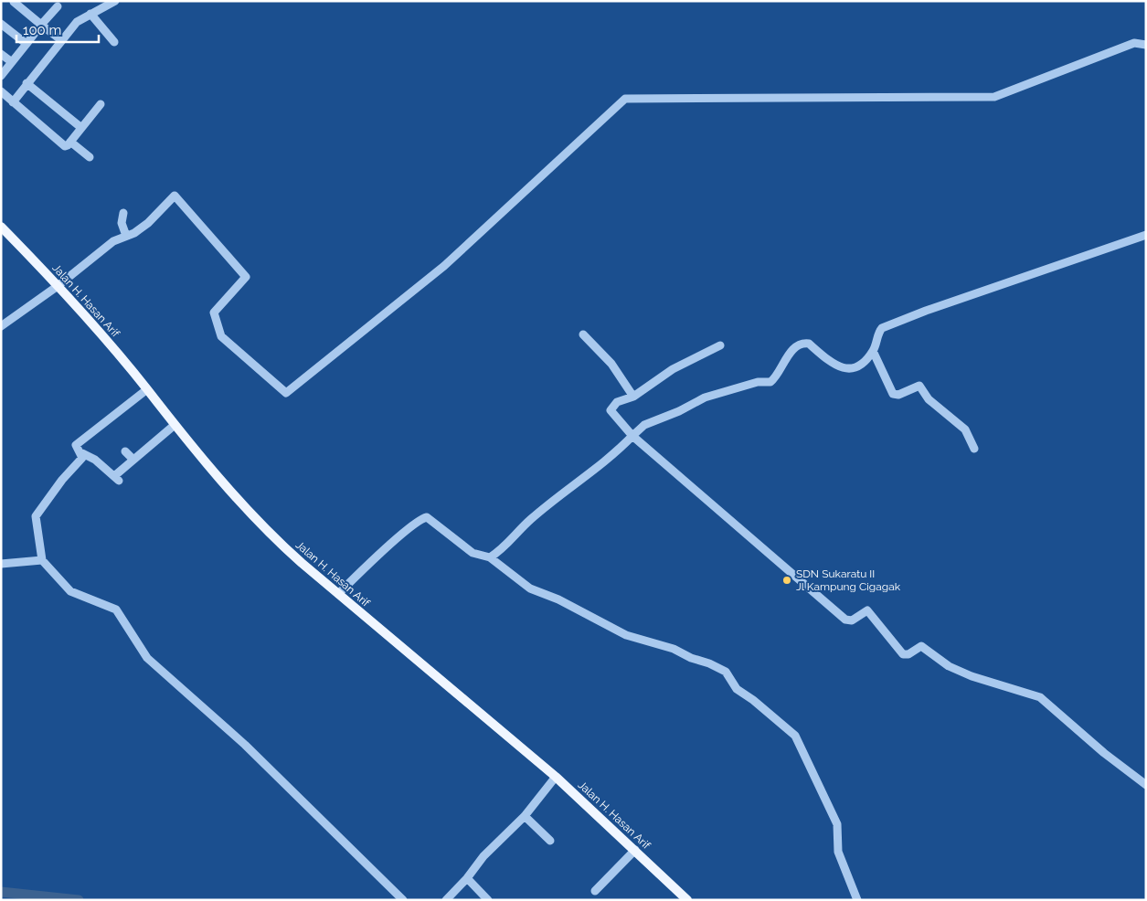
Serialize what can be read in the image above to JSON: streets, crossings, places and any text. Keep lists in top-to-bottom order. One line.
{"streets":{"main road":["Jalan H. Hasan Arif"]},"places":["SDN Sukaratu II Jl Kampung Cigagak"],"scale_bar":"100 m"}
